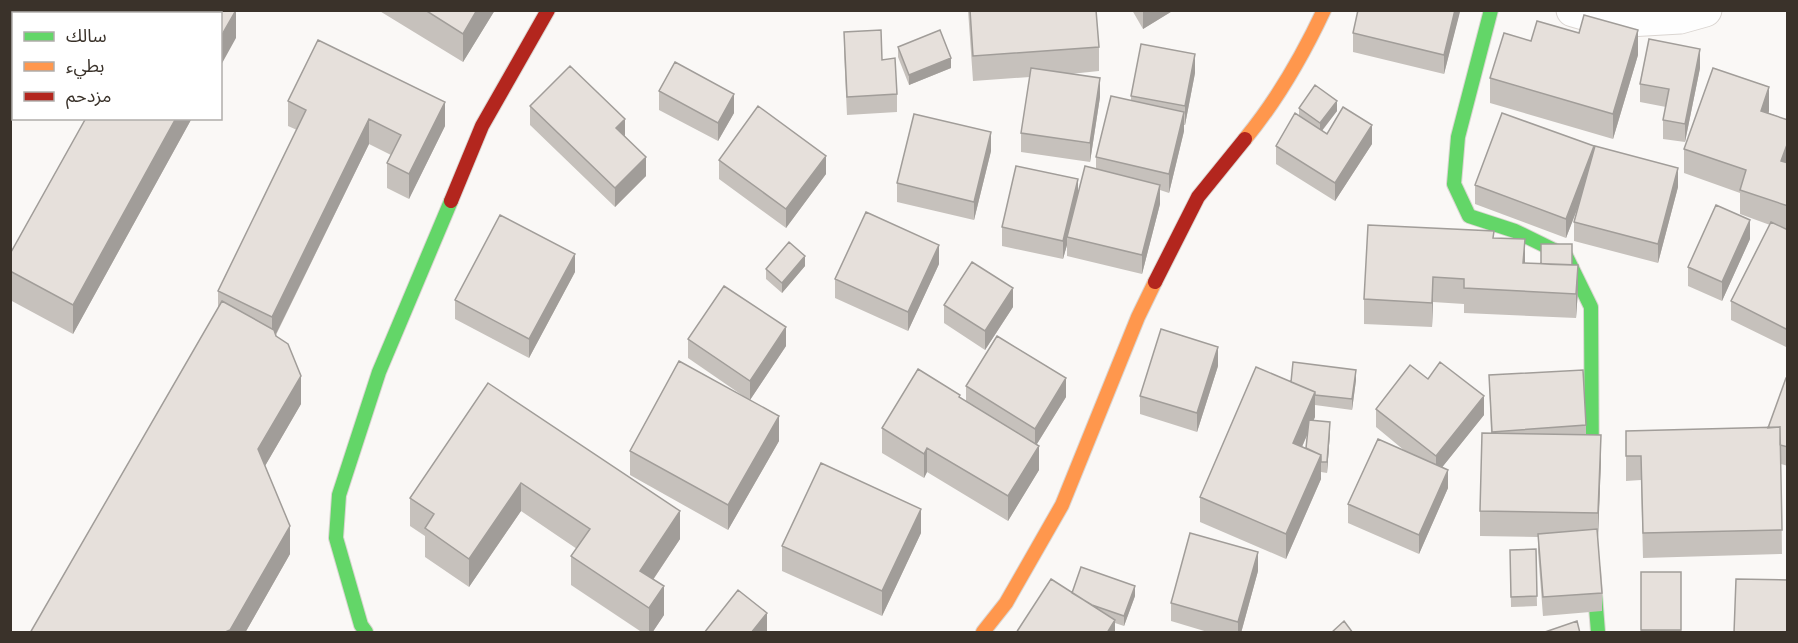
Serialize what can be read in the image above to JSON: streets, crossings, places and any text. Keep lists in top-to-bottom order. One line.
{"legend":["سالك","بطيء","مزدحم"]}
